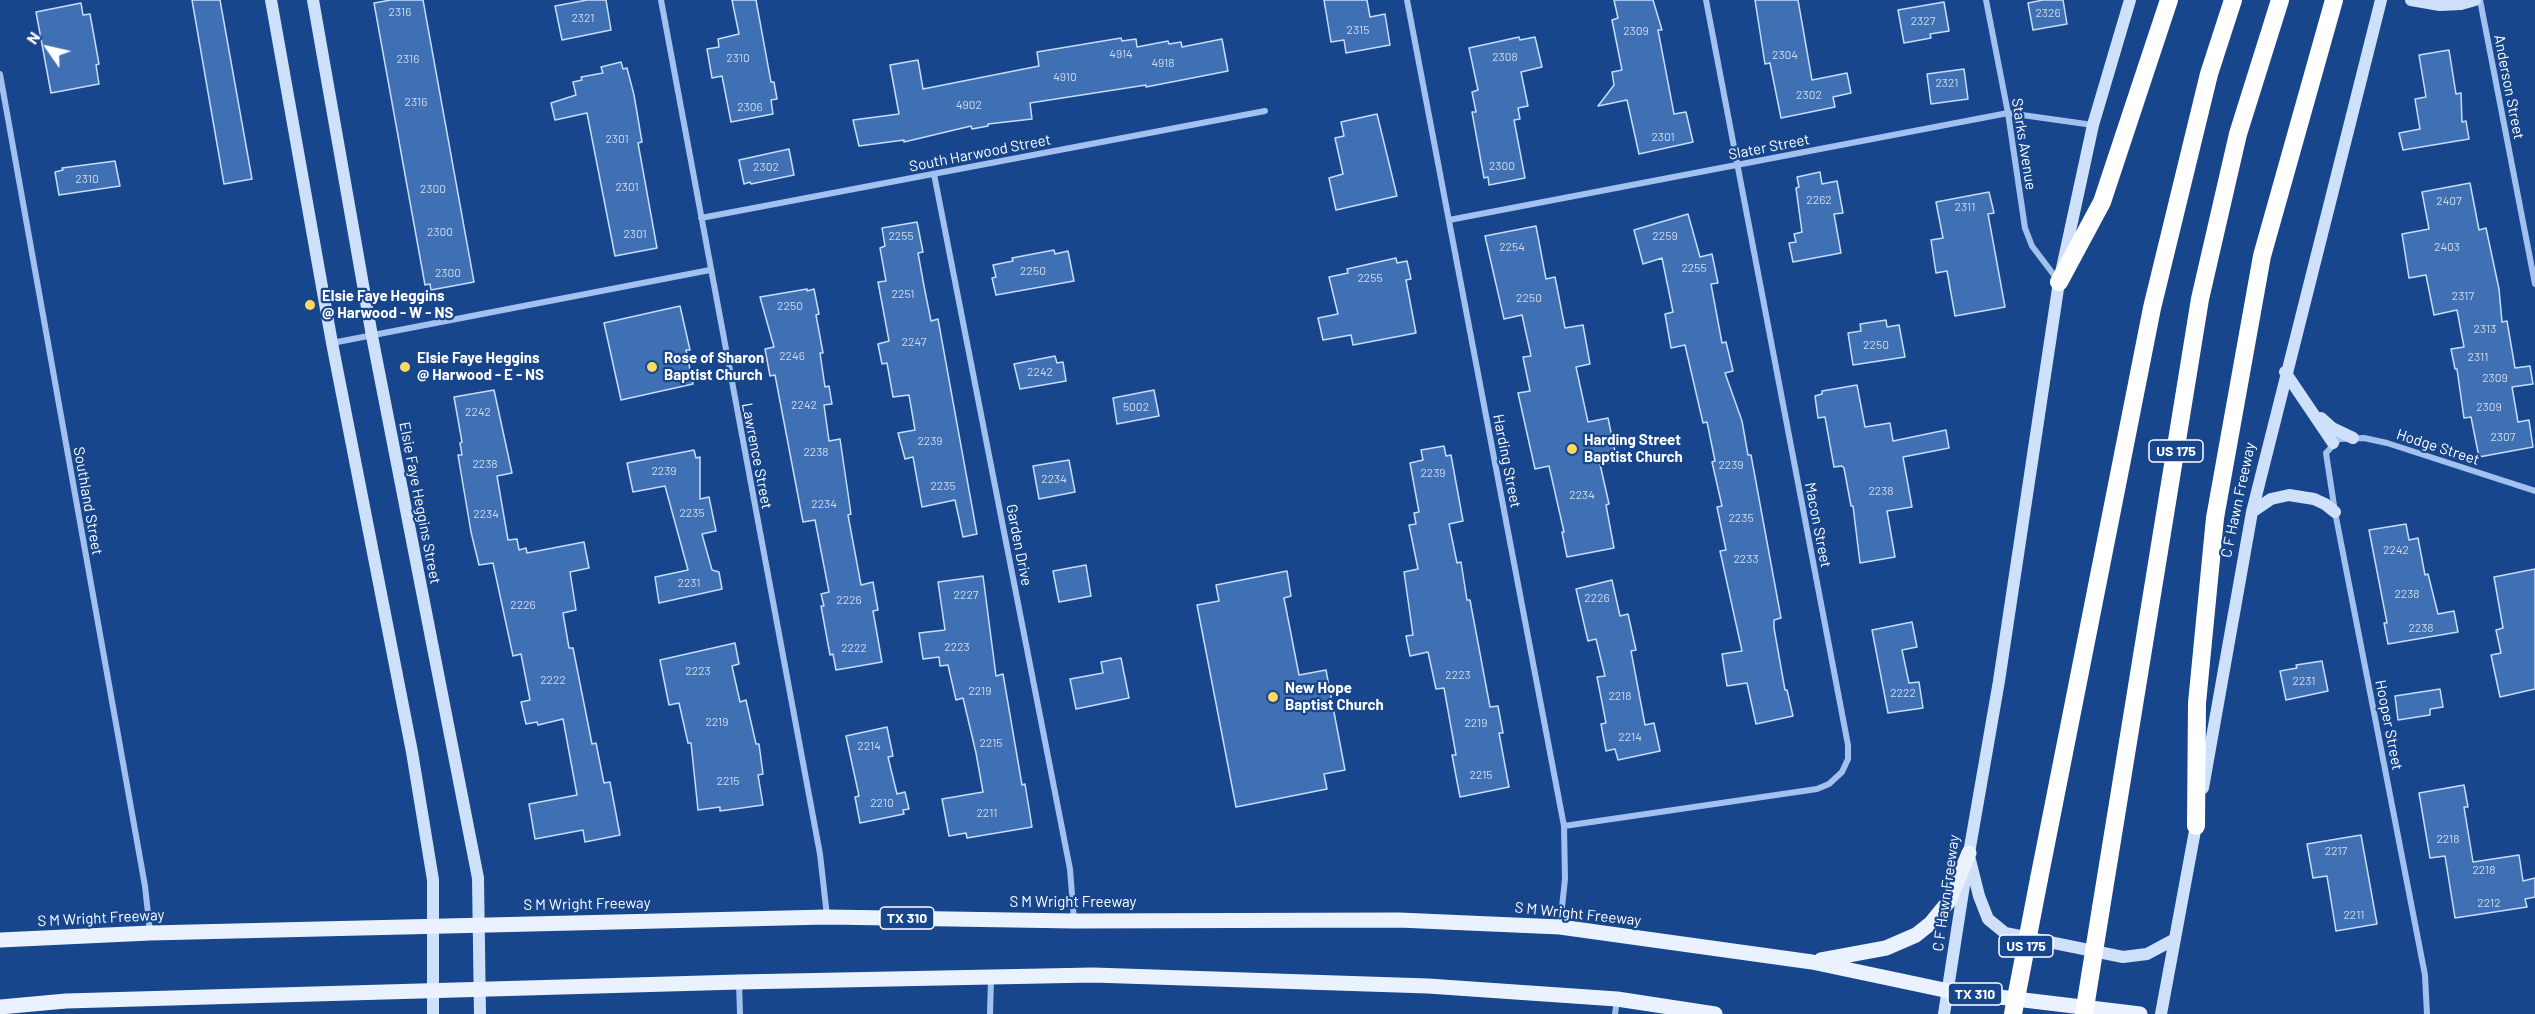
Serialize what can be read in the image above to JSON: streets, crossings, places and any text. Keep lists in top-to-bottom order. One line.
{"streets":{"highway":["US 175"],"main road":["C F Hawn Freeway","Elsie Faye Heggins Street","S M Wright Freeway","TX 310"],"street":["Anderson Street","Starks Avenue","Slater Street","South Harwood Street","Hodge Street","Lawrence Street","Harding Street","Southland Street","Macon Street","Garden Drive","Hooper Street"]},"crossings":[["Starks Avenue","Slater Street"],["Starks Avenue","C F Hawn Freeway"],["Slater Street","Harding Street"],["Slater Street","C F Hawn Freeway"],["Slater Street","Macon Street"],["South Harwood Street","Lawrence Street"],["South Harwood Street","Garden Drive"],["Hodge Street","Hooper Street"],["Lawrence Street","S M Wright Freeway"],["Harding Street","Macon Street"],["Harding Street","S M Wright Freeway"],["C F Hawn Freeway","S M Wright Freeway"],["Southland Street","S M Wright Freeway"],["Elsie Faye Heggins Street","S M Wright Freeway"],["Garden Drive","S M Wright Freeway"]],"places":["Elsie Faye Heggins @ Harwood - W - NS","Elsie Faye Heggins @ Harwood - E - NS","Rose of Sharon Baptist Church","Harding Street Baptist Church","New Hope Baptist Church"],"house_numbers":["2316","2326","2321","2327","2315","2309","4914","2304","2308","2310","2316","4918","4910","2321","2302","2316","4902","2306","2301","2301","2300","2302","2310","2301","2300","2262","2407","2311","2300","2301","2255","2259","2254","2403","2255","2250","2300","2255","2251","2317","2250","2250","2313","2247","2250","2246","2311","2242","2309","2242","5002","2309","2242","2307","2239","2238","2238","2239","2239","2239","2234","2235","2238","2234","2234","2235","2234","2235","2242","2233","2231","2238","2227","2226","2226","2226","2238","2223","2222","2223","2223","2222","2231","2219","2222","2218","2219","2219","2214","2215","2214","2215","2215","2210","2211","2218","2217","2218","2212","2211"],"north":"top left"}
